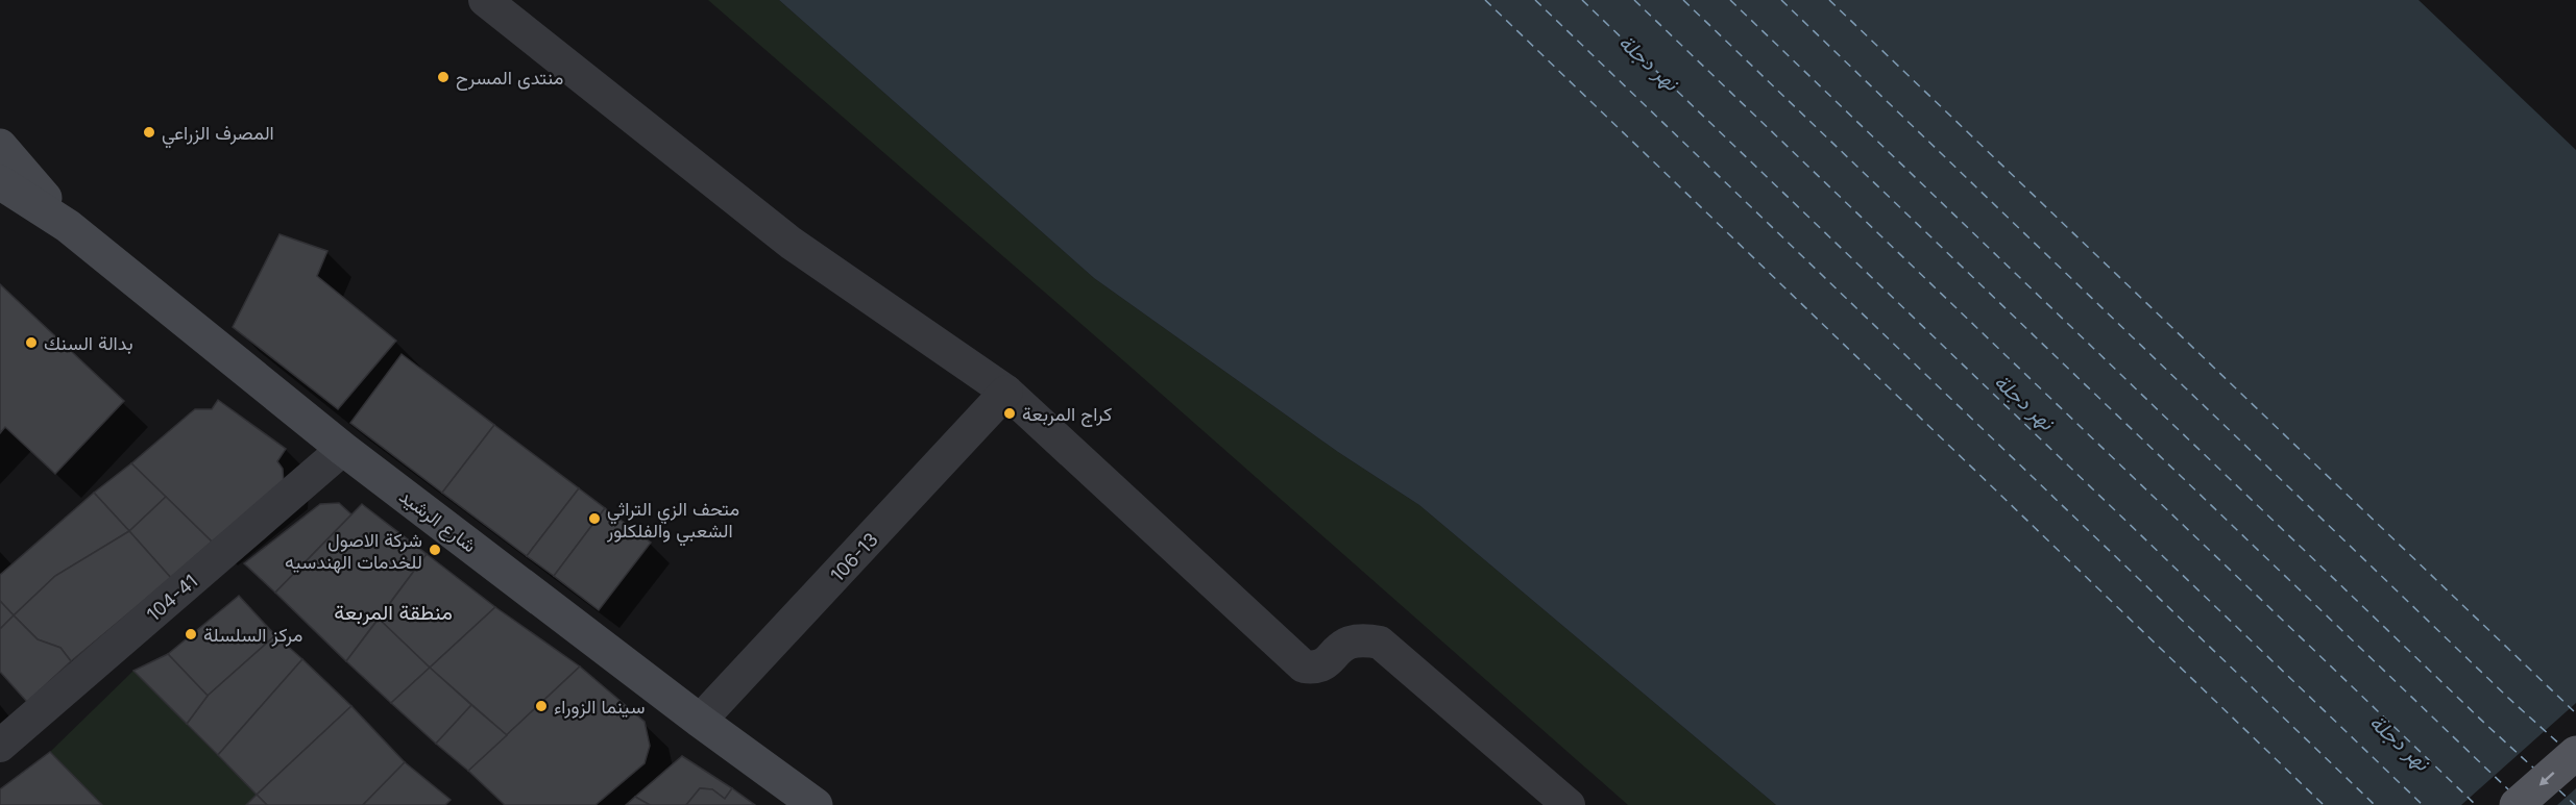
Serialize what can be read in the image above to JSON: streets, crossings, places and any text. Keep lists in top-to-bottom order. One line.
{"streets":{"main road":["شارع الرشيد"],"street":["106-13","104-41"]},"crossings":[["شارع الرشيد","106-13"],["شارع الرشيد","104-41"]],"districts":["منطقة المربعة"],"water":["نهر دجلة"],"places":["منتدى المسرح","المصرف الزراعي","بدالة السنك","كراج المربعة","متحف الزي التراثي الشعبي والفلكلور","شركة الاصول للخدمات الهندسيه","مركز السلسلة","سينما الزوراء"]}
